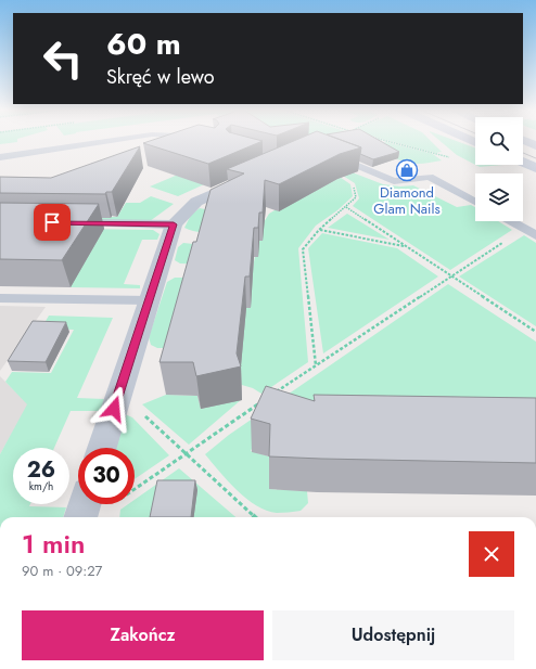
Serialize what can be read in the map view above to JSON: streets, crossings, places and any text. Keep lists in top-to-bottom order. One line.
{"places":{"shop":["Diamond Glam Nails"]},"page":{"turn":["60 m","Skręć w lewo"],"speed":"26 km/h","limit":"30","heading":["1 min","90 m · 09:27"],"buttons":["Zakończ","Udostępnij"]}}
